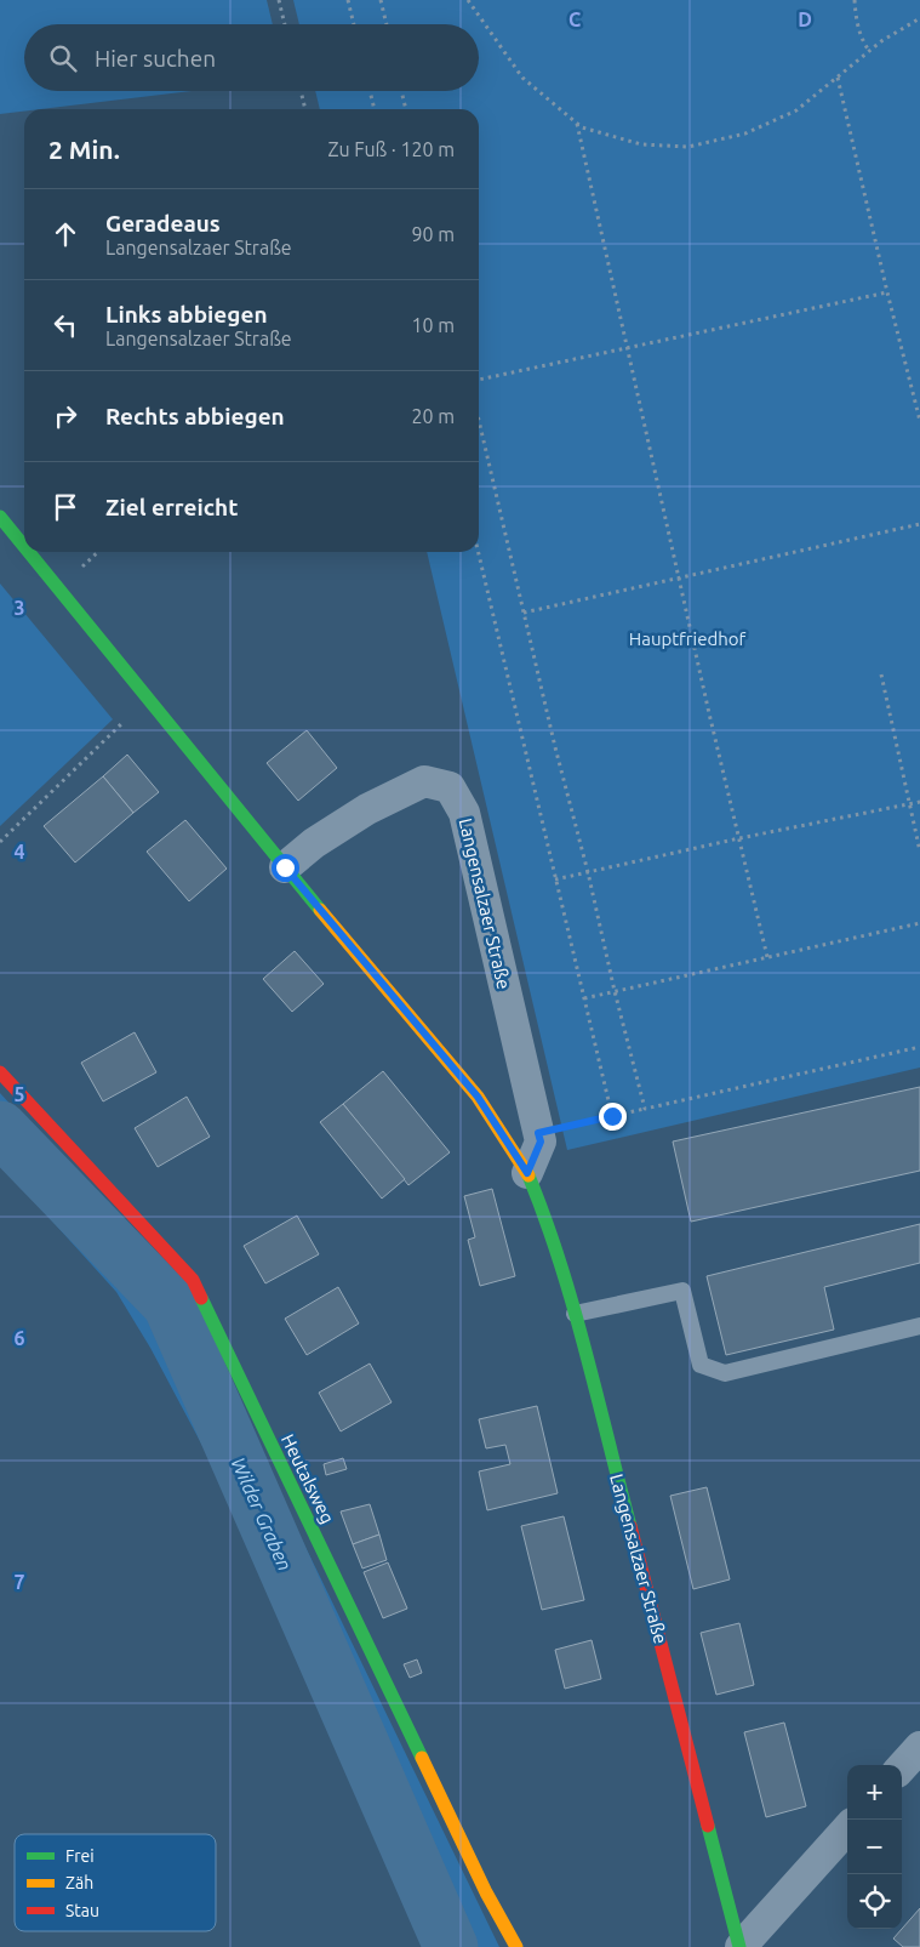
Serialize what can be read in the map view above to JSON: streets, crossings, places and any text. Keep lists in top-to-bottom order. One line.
{"streets":{"main road":["Langensalzaer Straße","Heutalsweg"]},"water":["Wilder Graben"],"parks":["Hauptfriedhof"],"legend":["Frei","Zäh","Stau"],"page":{"search":"Hier suchen","heading":["2 Min.","Zu Fuß · 120 m"],"list":[["Geradeaus","Langensalzaer Straße","90 m"],["Links abbiegen","Langensalzaer Straße","10 m"],["Rechts abbiegen","20 m"],"Ziel erreicht"],"map_buttons":["+","−"]},"grid":{"columns":["C","D"],"rows":["3","4","5","6","7"]}}
